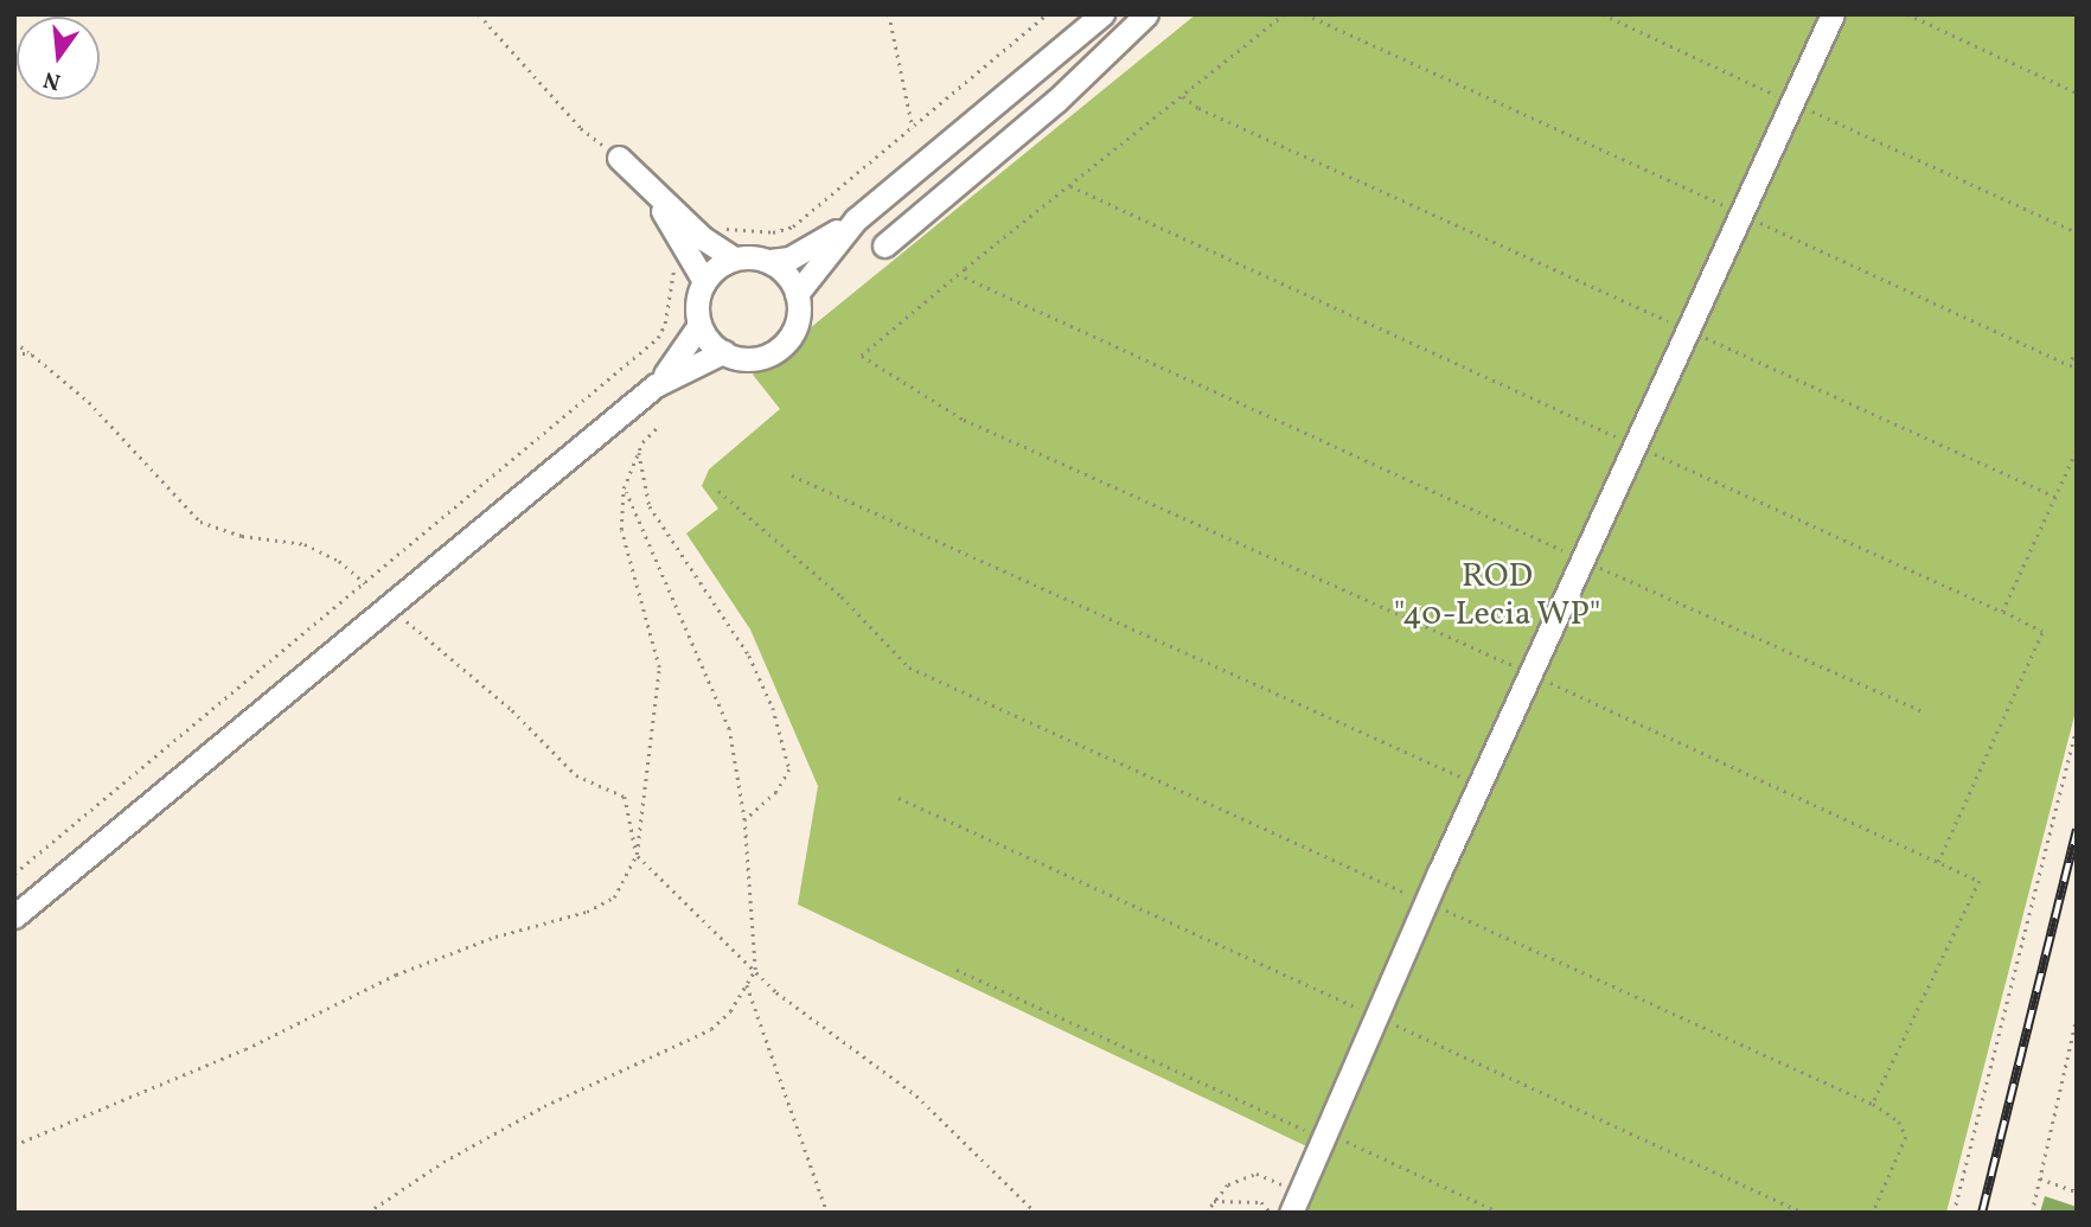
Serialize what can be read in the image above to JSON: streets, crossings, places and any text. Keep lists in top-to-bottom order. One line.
{"parks":["ROD \"40-Lecia WP\""],"north":"bottom"}
